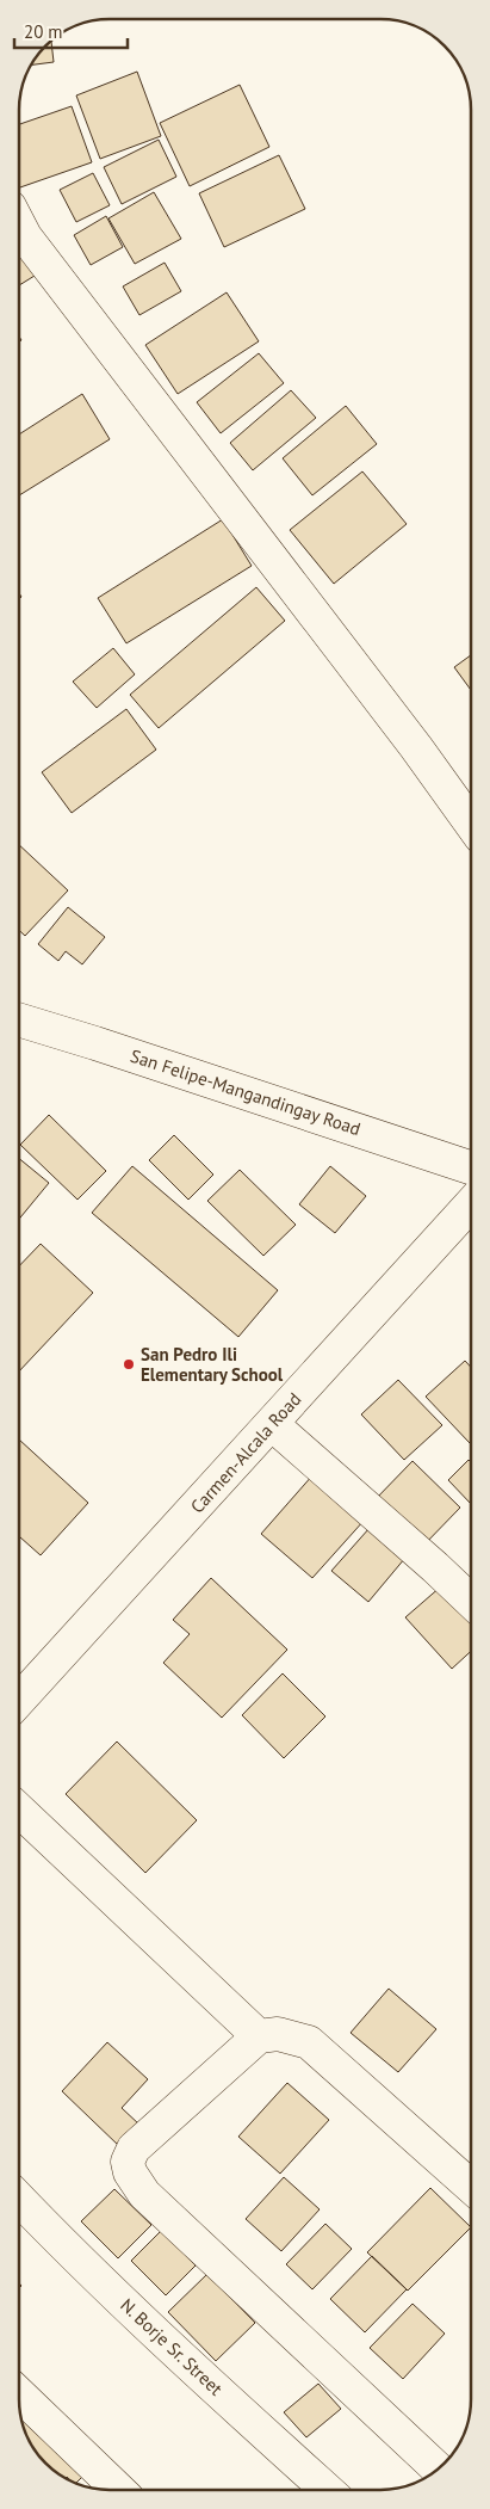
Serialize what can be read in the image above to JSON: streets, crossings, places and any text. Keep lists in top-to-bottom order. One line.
{"streets":{"street":["San Felipe-Mangandingay Road","Carmen-Alcala Road","N. Borje Sr. Street"]},"places":["San Pedro Ili Elementary School"],"scale_bar":"20 m"}
